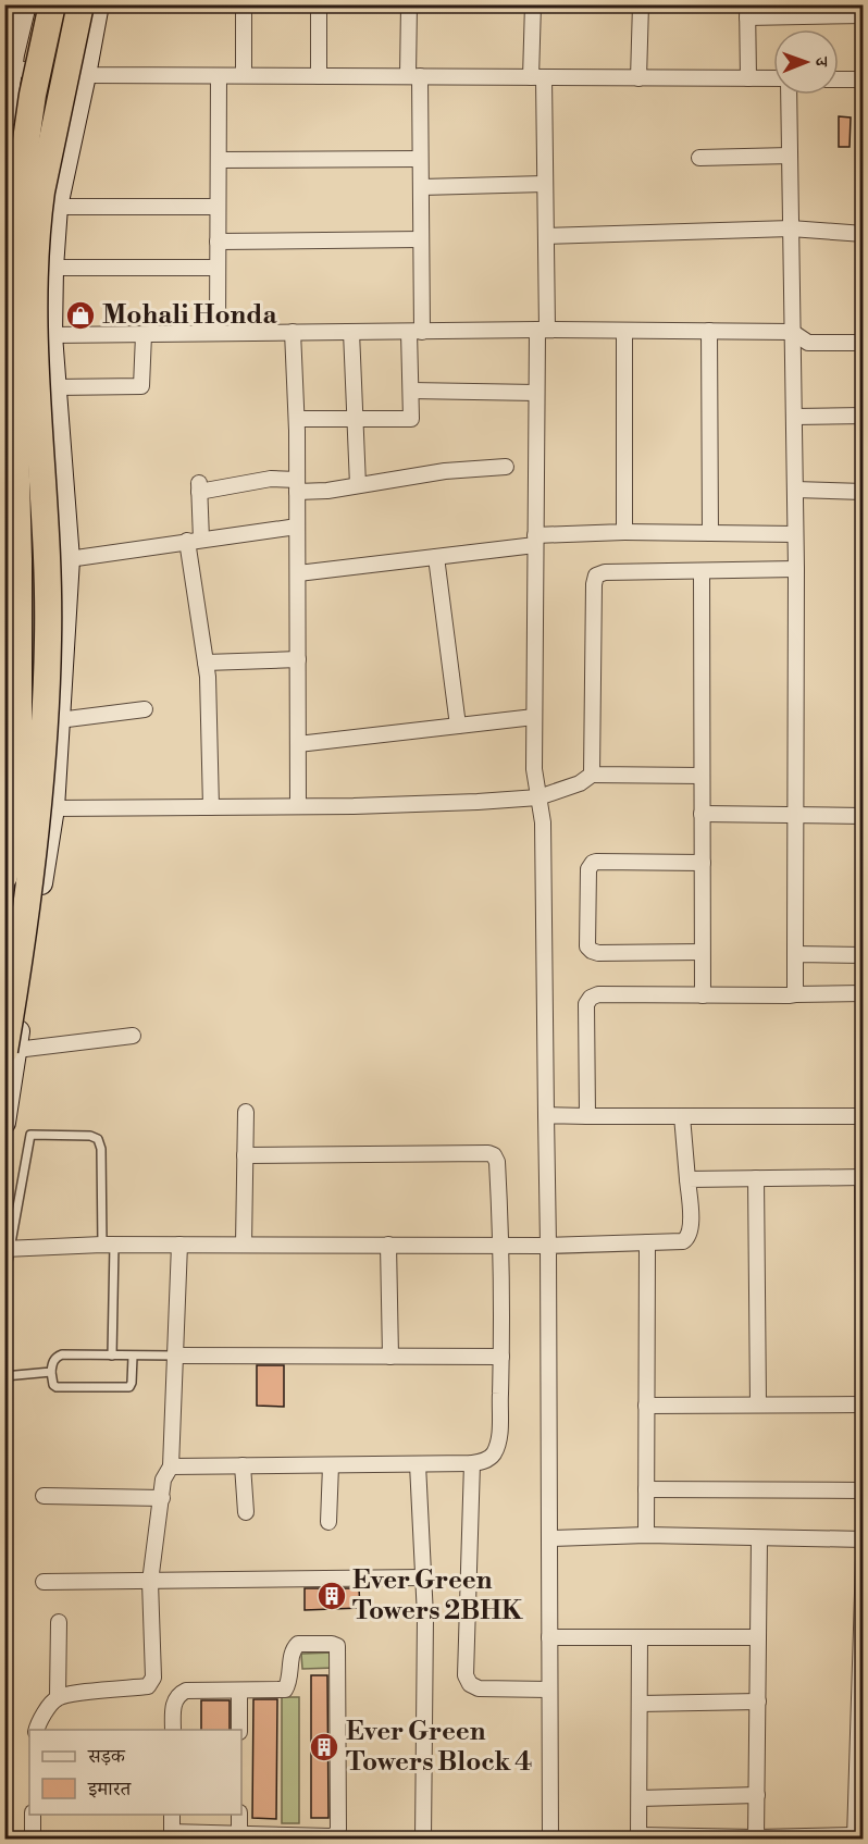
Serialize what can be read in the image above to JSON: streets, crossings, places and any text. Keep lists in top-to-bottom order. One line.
{"places":{"shop":["Mohali Honda"],"building":["Ever Green Towers 2BHK","Ever Green Towers Block 4"]},"legend":["सड़क","इमारत"],"north":"right"}
